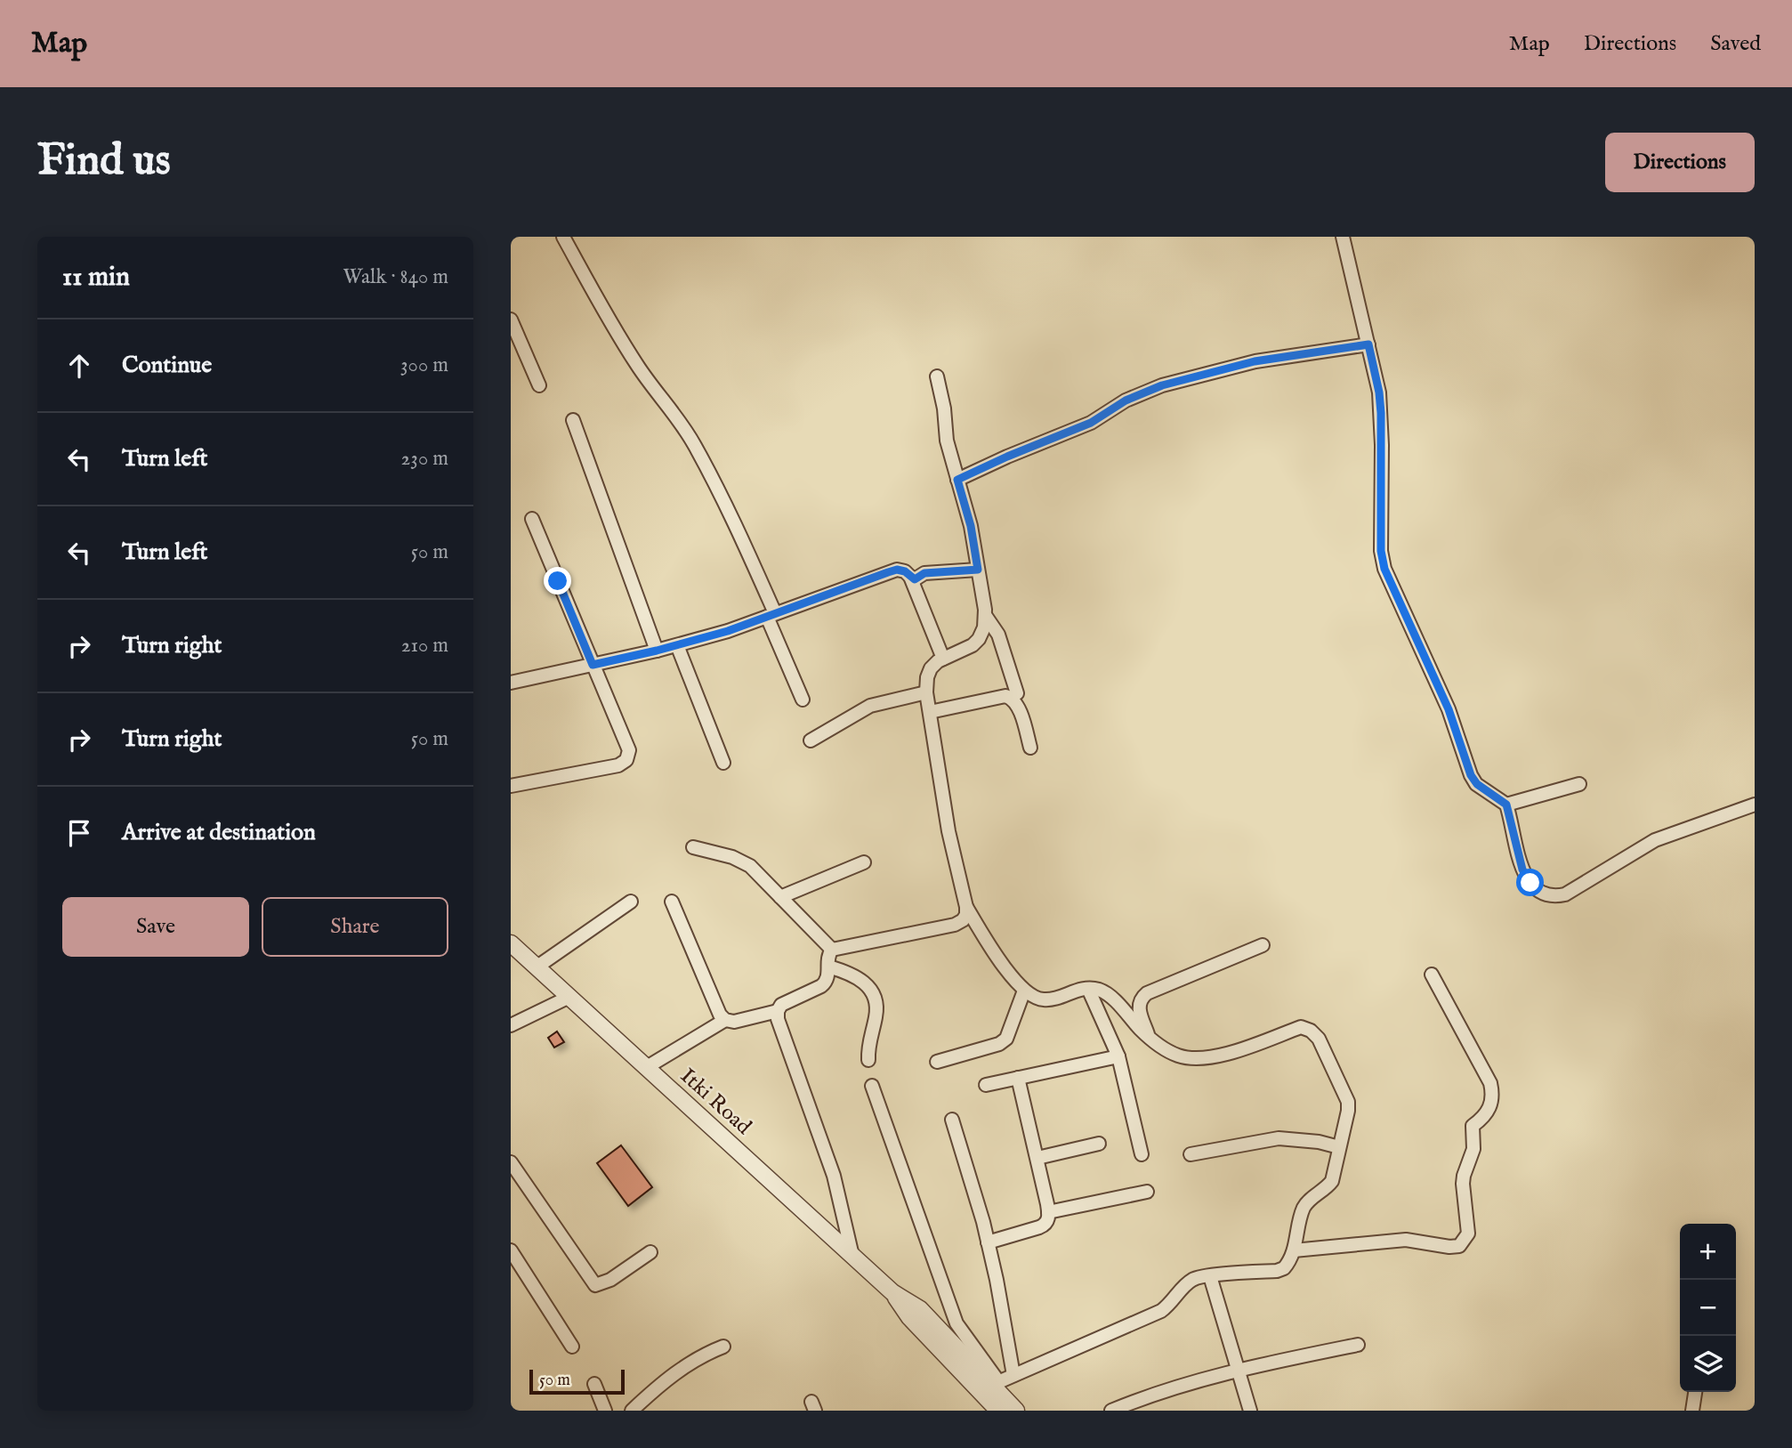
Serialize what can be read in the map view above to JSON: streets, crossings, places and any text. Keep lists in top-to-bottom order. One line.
{"streets":{"street":["Itki Road"]},"scale_bar":"50 m","page":{"header":"Map","nav":["Map","Directions","Saved"],"buttons":["Directions",["Save","Share"]],"title":"Find us","heading":["11 min","Walk · 840 m"],"list":[["Continue","300 m"],["Turn left","230 m"],["Turn left","50 m"],["Turn right","210 m"],["Turn right","50 m"],"Arrive at destination"],"map_buttons":["+","−"],"scale":"50 m"}}
